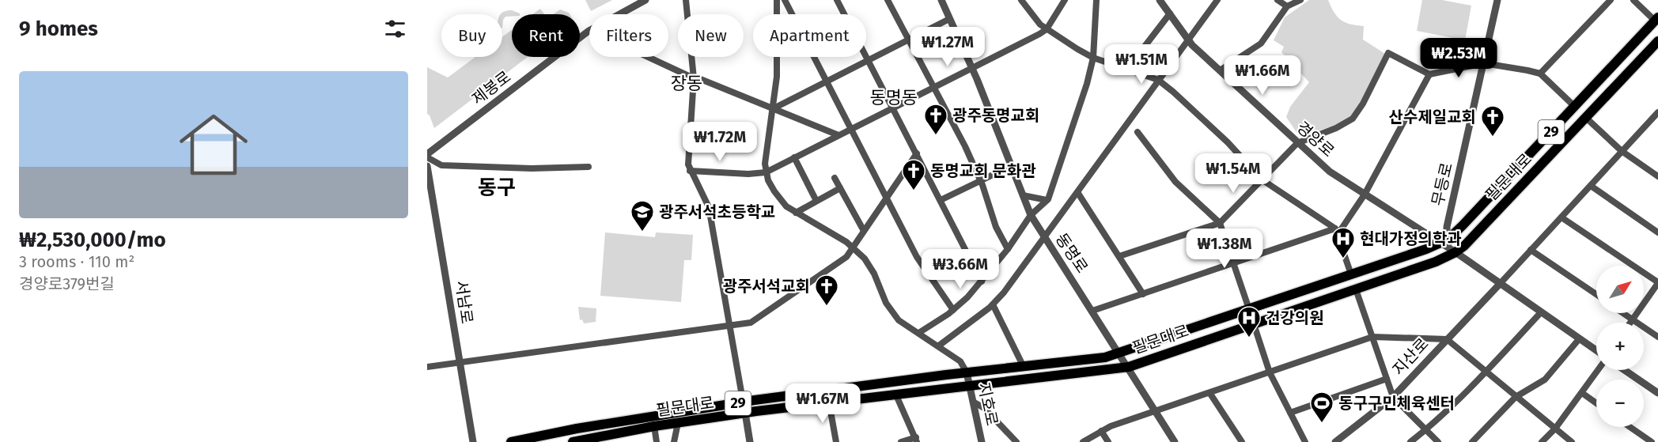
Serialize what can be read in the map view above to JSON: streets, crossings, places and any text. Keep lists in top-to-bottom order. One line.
{"streets":{"main road":["29","필문대로"],"street":["제봉로","경양로","무등로","동명로","서남로","지산로","지호로"]},"crossings":[["경양로","필문대로"],["경양로","무등로"],["필문대로","무등로"],["필문대로","동명로"],["필문대로","지호로"]],"districts":["장동","동명동","동구"],"places":{"church":["광주동명교회","산수제일교회","동명교회 문화관","광주서석교회"],"school or university":["광주서석초등학교"],"hospital":["현대가정의학과","건강의원"],"sports":["동구구민체육센터"]},"north":"top right","page":{"heading":"9 homes","chip":["Buy","Rent","Filters","New","Apartment"],"price":["₩1.27M","₩2.53M","₩1.51M","₩1.66M","₩1.72M","₩1.54M","₩1.38M","₩3.66M","₩1.67M"],"list":[{"name":"₩2,530,000/mo","note":"3 rooms · 110 m² · 경양로379번길"}],"map_buttons":["+","−"]}}
